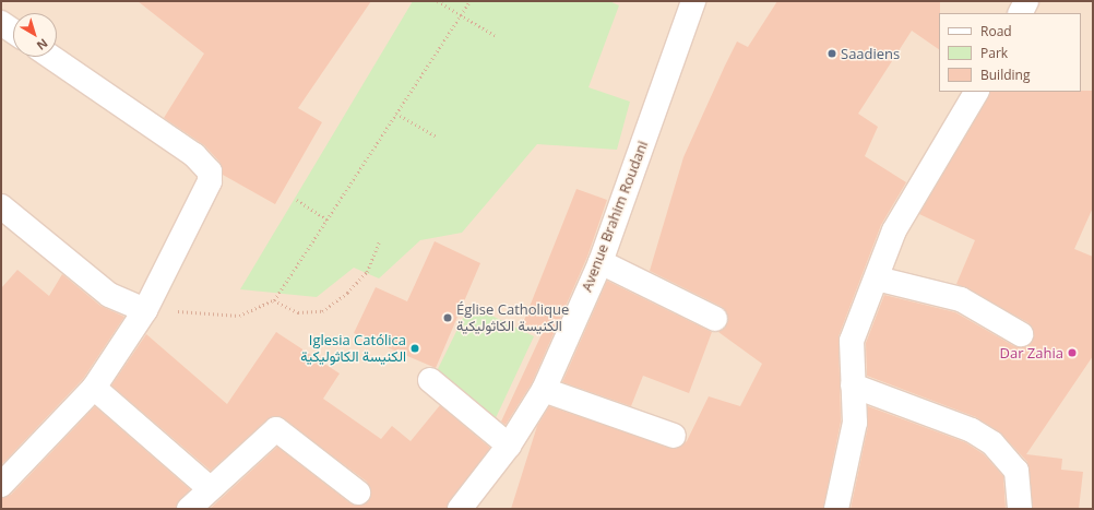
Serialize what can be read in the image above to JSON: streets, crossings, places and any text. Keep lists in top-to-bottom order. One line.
{"streets":{"street":["Avenue Brahim Roudani"]},"places":["Saadiens","Église Catholique الكنيسة الكاثوليكية","Iglesia Católica الكنيسة الكاثوليكية","Dar Zahia"],"legend":["Road","Park","Building"],"north":"bottom right"}
